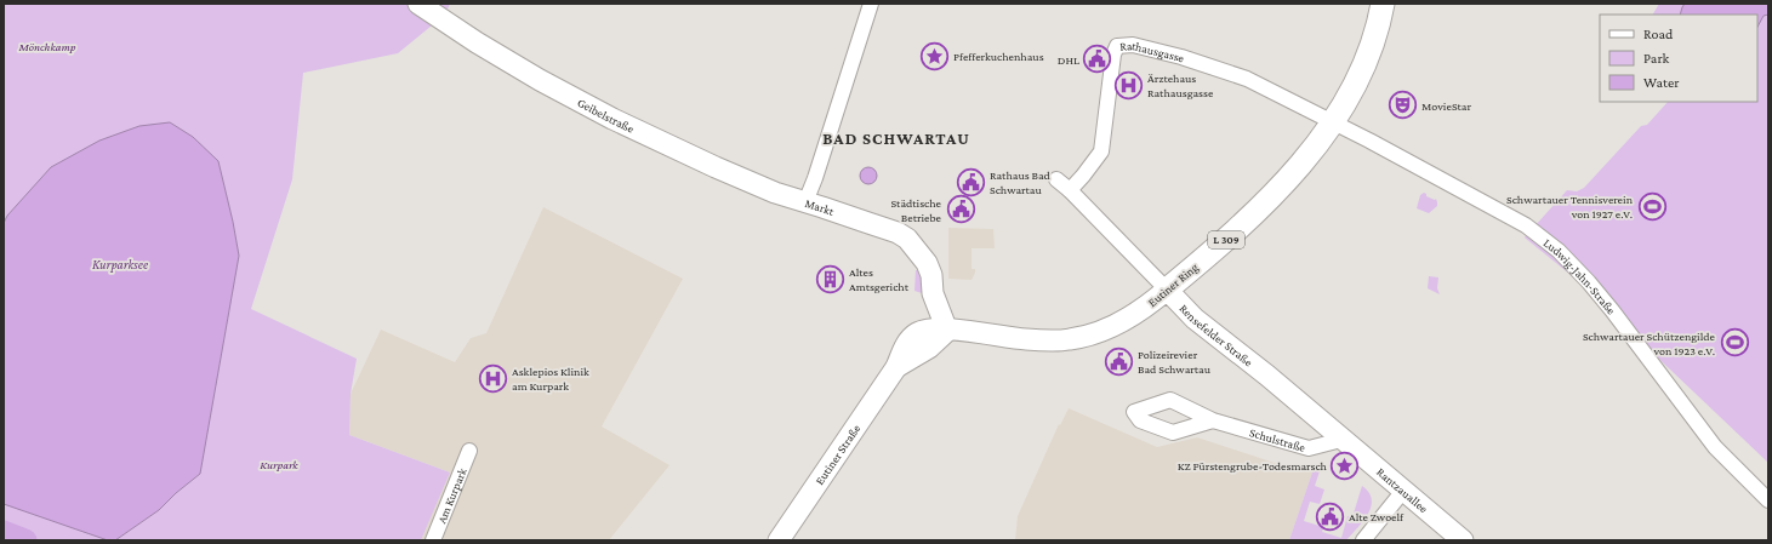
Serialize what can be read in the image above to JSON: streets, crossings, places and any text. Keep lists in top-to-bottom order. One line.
{"streets":{"main road":["Geibelstraße","Markt","L 309","Eutiner Ring","Rensefelder Straße","Eutiner Straße","Rantzauallee"],"street":["Rathausgasse","Ludwig-Jahn-Straße","Schulstraße","Am Kurpark"]},"crossings":[["Rathausgasse","Ludwig-Jahn-Straße"],["Rathausgasse","Eutiner Ring"],["Rathausgasse","Rensefelder Straße"],["Geibelstraße","Markt"],["Markt","Eutiner Ring"],["Markt","Eutiner Straße"],["Ludwig-Jahn-Straße","Eutiner Ring"],["Eutiner Ring","Rensefelder Straße"],["Eutiner Ring","Eutiner Straße"],["Rensefelder Straße","Schulstraße"],["Rensefelder Straße","Rantzauallee"],["Schulstraße","Rantzauallee"]],"districts":["BAD SCHWARTAU"],"water":["Kurparksee"],"parks":["Mönchkamp","Kurpark"],"places":{"place":["Pfefferkuchenhaus","KZ Fürstengrube-Todesmarsch"],"public building":["DHL","Rathaus Bad Schwartau","Städtische Betriebe","Polizeirevier Bad Schwartau","Alte Zwoelf"],"hospital":["Ärztehaus Rathausgasse","Asklepios Klinik am Kurpark"],"theatre":["MovieStar"],"sports":["Schwartauer Tennisverein von 1927 e.V.","Schwartauer Schützengilde von 1923 e.V."],"building":["Altes Amtsgericht"]},"legend":["Road","Park","Water"]}
